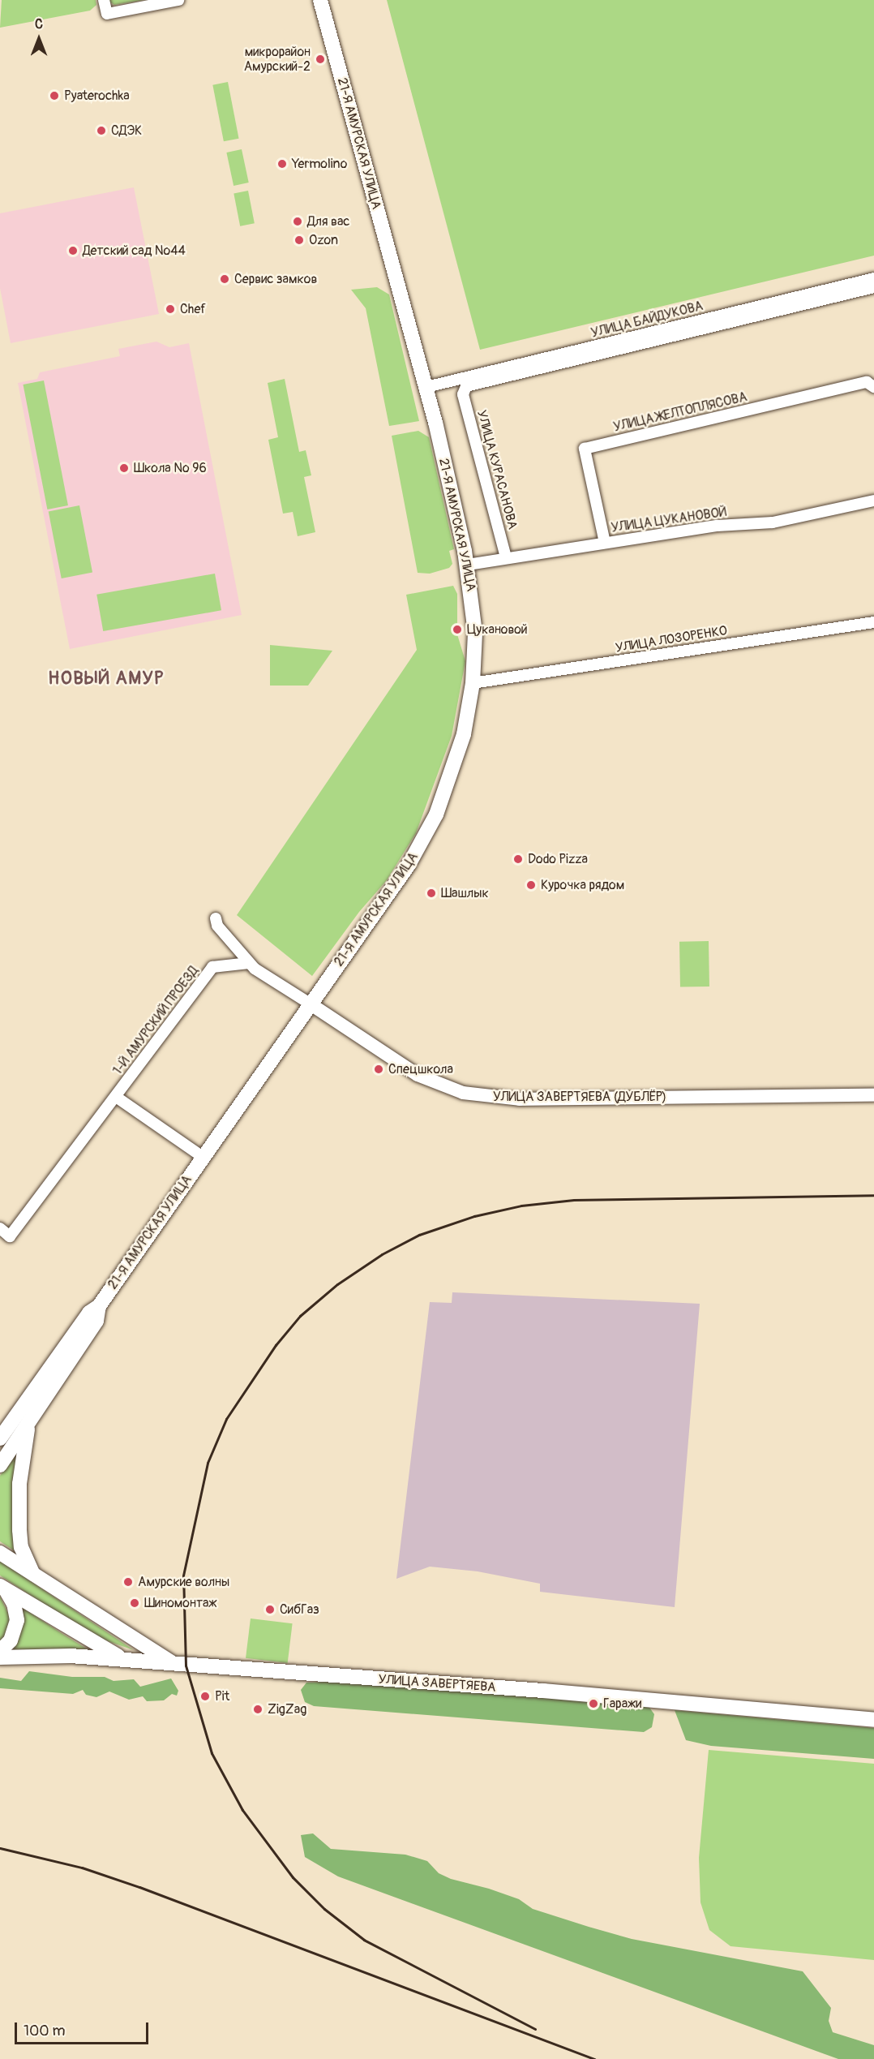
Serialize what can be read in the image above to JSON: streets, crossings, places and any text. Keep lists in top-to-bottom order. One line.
{"streets":{"main road":["21-Я АМУРСКАЯ УЛИЦА","УЛИЦА ЗАВЕРТЯЕВА"],"street":["УЛИЦА БАЙДУКОВА","УЛИЦА ЖЕЛТОПЛЯСОВА","УЛИЦА КУРАСАНОВА","УЛИЦА ЦУКАНОВОЙ","УЛИЦА ЛОЗОРЕНКО","1-Й АМУРСКИЙ ПРОЕЗД","УЛИЦА ЗАВЕРТЯЕВА (ДУБЛЁР)"]},"crossings":[["21-Я АМУРСКАЯ УЛИЦА","УЛИЦА БАЙДУКОВА"],["21-Я АМУРСКАЯ УЛИЦА","УЛИЦА ЦУКАНОВОЙ"],["21-Я АМУРСКАЯ УЛИЦА","УЛИЦА ЛОЗОРЕНКО"],["21-Я АМУРСКАЯ УЛИЦА","1-Й АМУРСКИЙ ПРОЕЗД"],["21-Я АМУРСКАЯ УЛИЦА","УЛИЦА ЗАВЕРТЯЕВА (ДУБЛЁР)"],["УЛИЦА БАЙДУКОВА","УЛИЦА КУРАСАНОВА"],["УЛИЦА ЖЕЛТОПЛЯСОВА","УЛИЦА ЦУКАНОВОЙ"],["УЛИЦА КУРАСАНОВА","УЛИЦА ЦУКАНОВОЙ"]],"districts":["НОВЫЙ АМУР"],"places":["микрорайон Амурский-2","Pyaterochka","СДЭК","Yermolino","Для вас","Ozon","Детский сад №44","Сервис замков","Chef","Школа № 96","Цукановой","Dodo Pizza","Курочка рядом","Шашлык","Спецшкола","Амурские волны","Шиномонтаж","СибГаз","Pit","Гаражи","ZigZag"],"scale_bar":"100 m","north":"top"}
